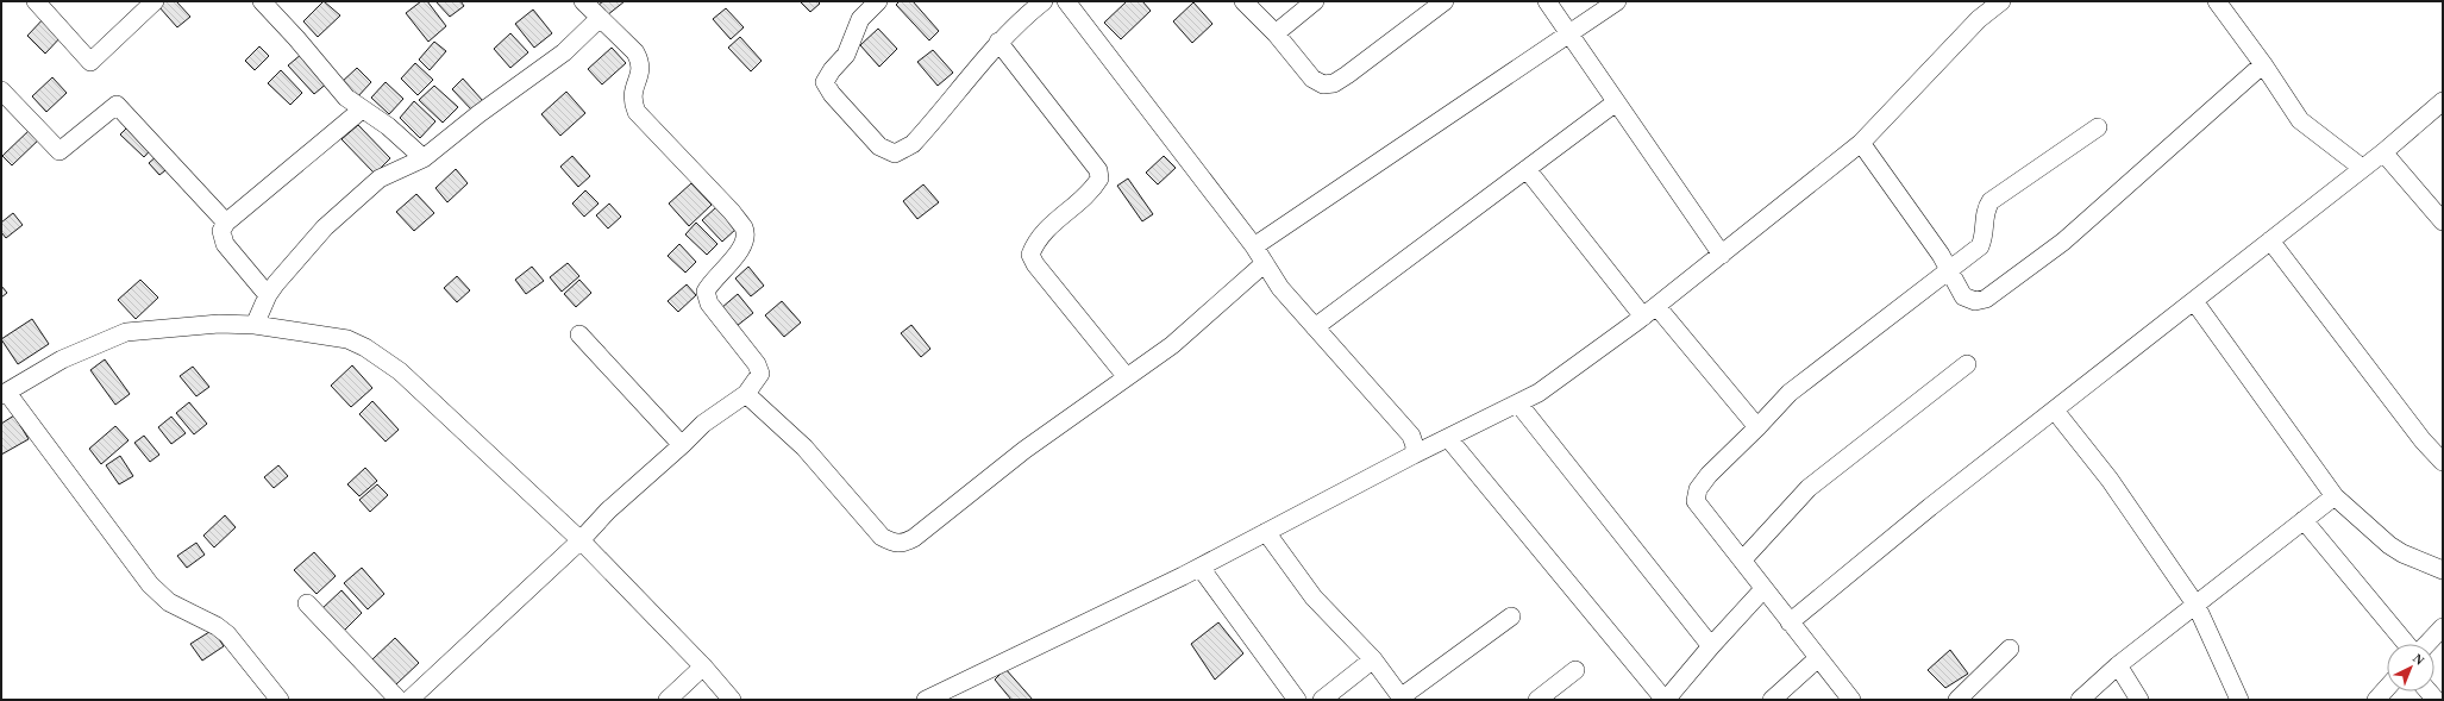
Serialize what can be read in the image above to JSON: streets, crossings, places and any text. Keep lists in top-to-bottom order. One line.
{"north":"top right"}
